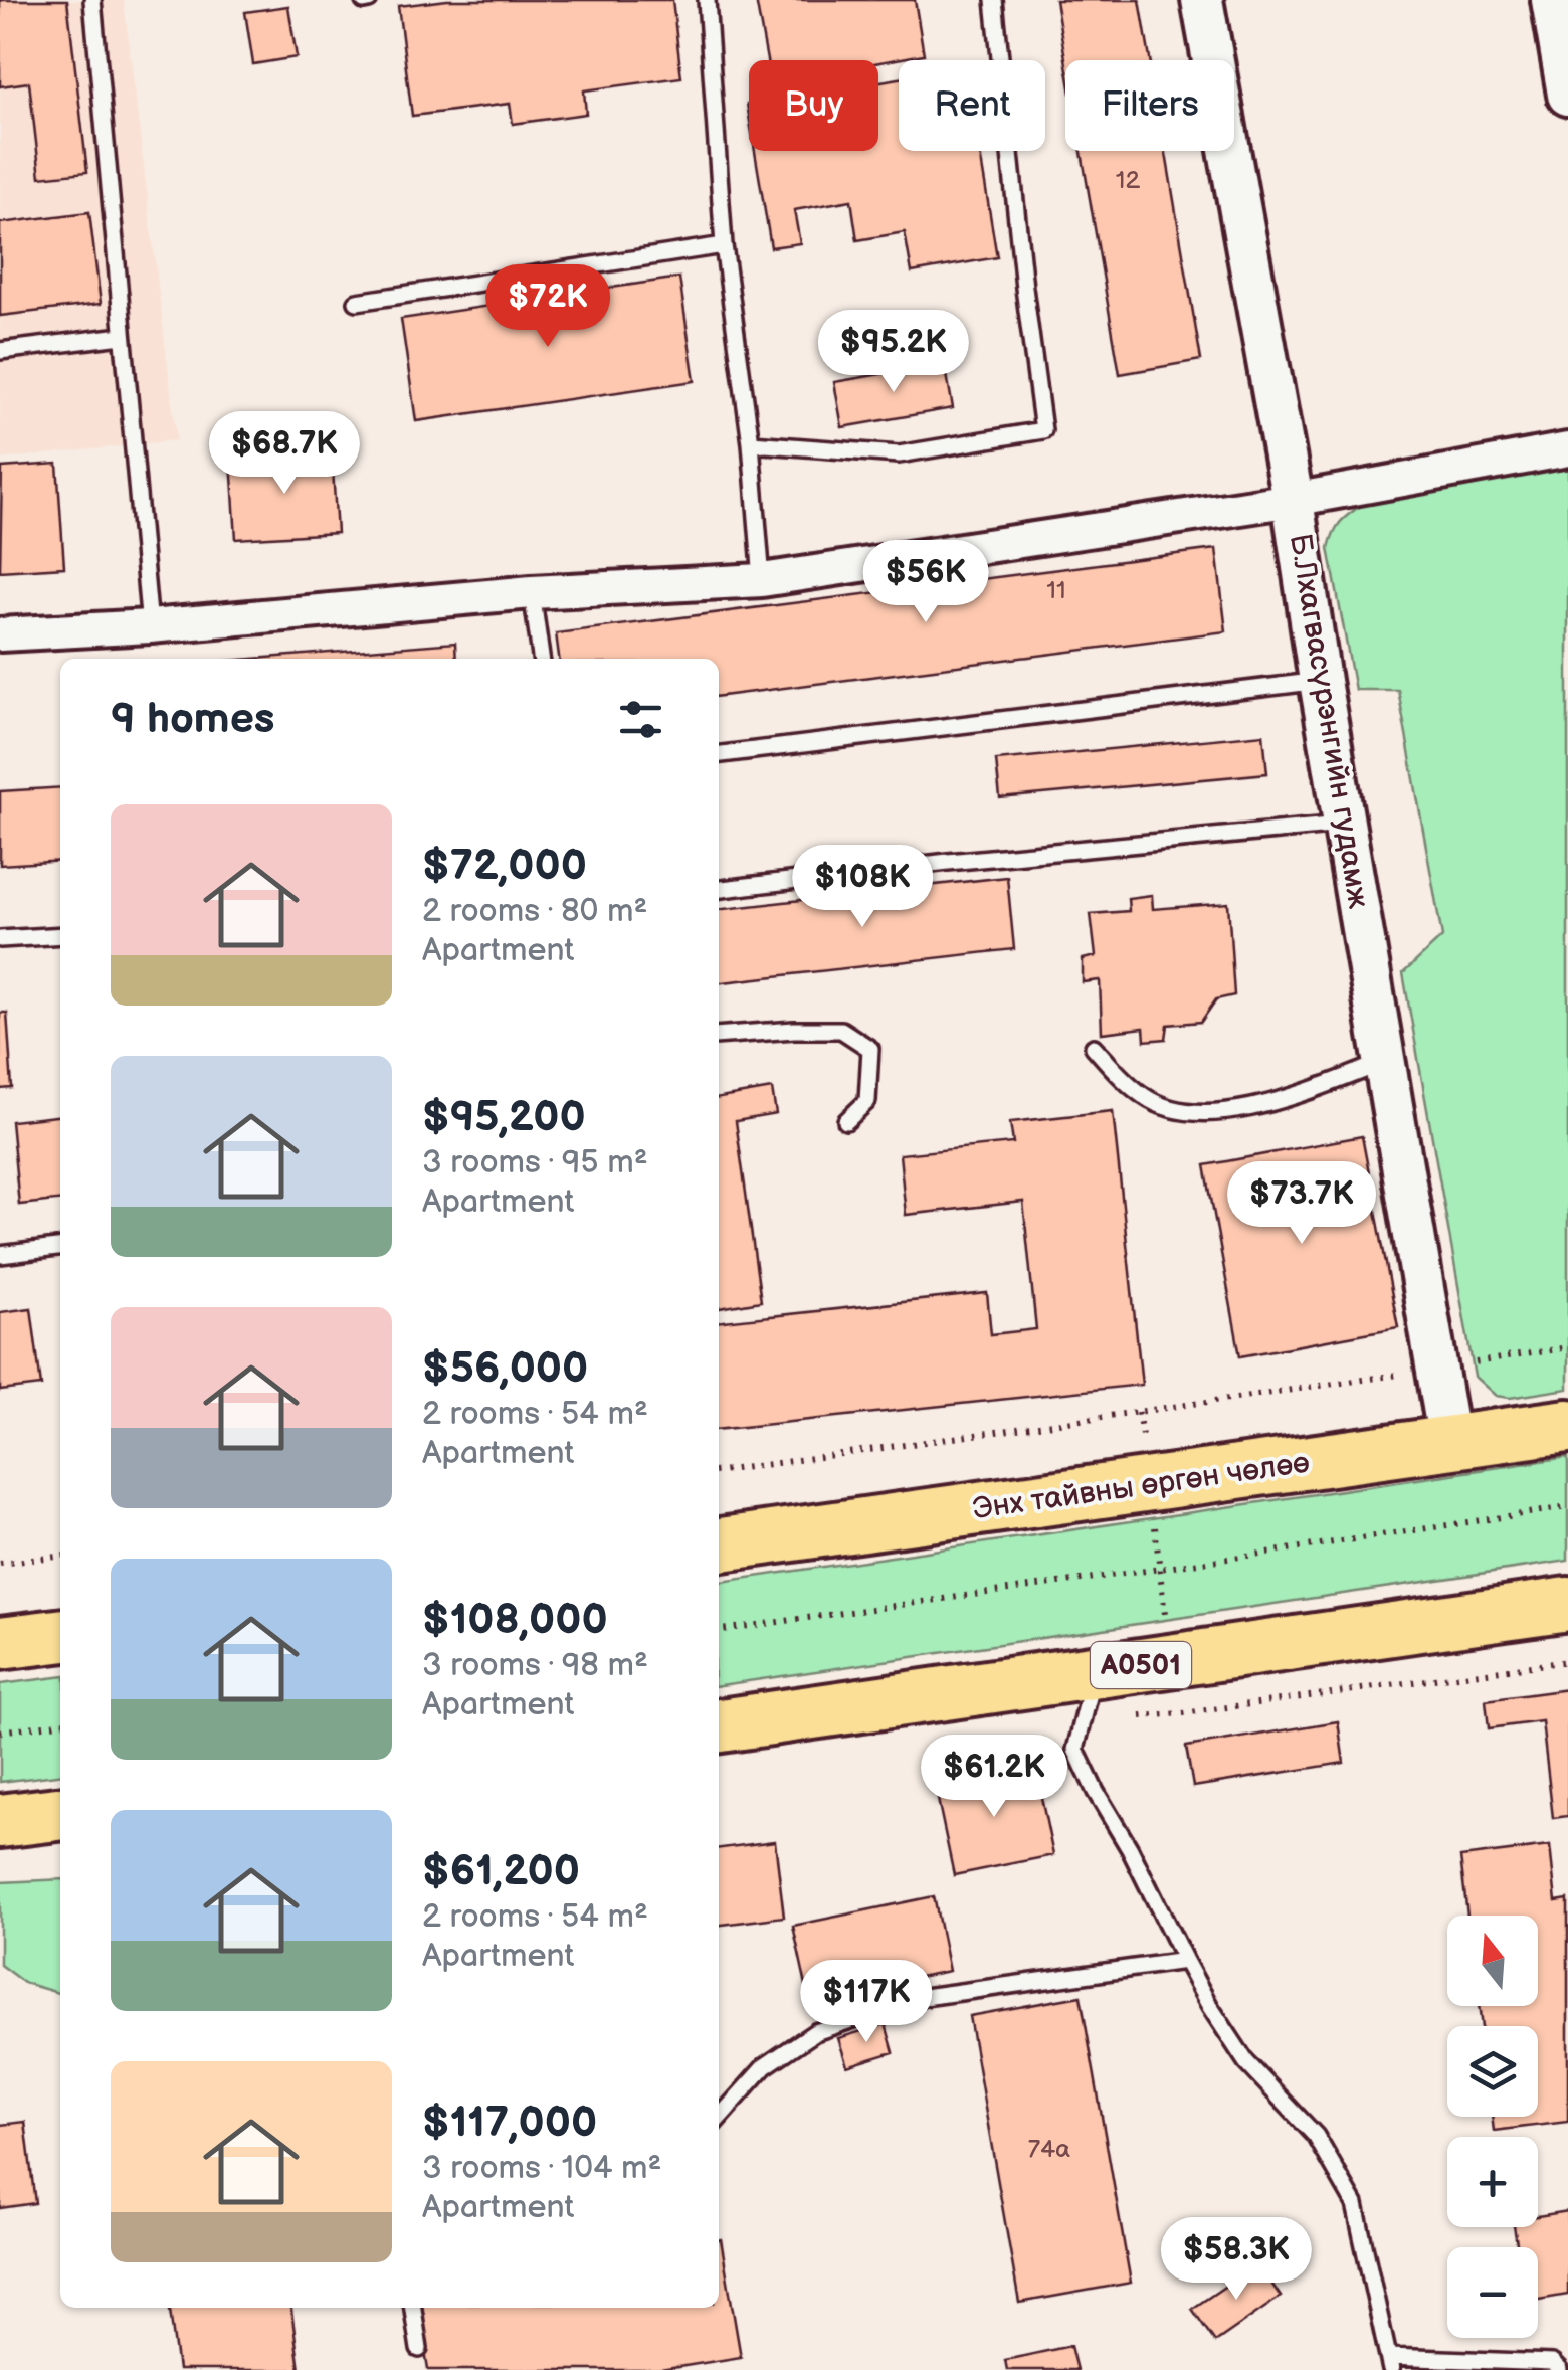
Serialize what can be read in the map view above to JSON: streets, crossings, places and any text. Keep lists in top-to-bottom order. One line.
{"streets":{"highway":["Энх тайвны өргөн чөлөө","A0501"],"street":["Б.Лхагвасүрэнгийн гудамж"]},"crossings":[["Б.Лхагвасүрэнгийн гудамж","Энх тайвны өргөн чөлөө"]],"house_numbers":["12","11","74а"],"north":"top","page":{"chip":["Buy","Rent","Filters"],"price":["$72K","$95.2K","$68.7K","$56K","$108K","$73.7K","$61.2K","$117K","$58.3K"],"heading":"9 homes","list":[{"name":"$72,000","note":"2 rooms · 80 m² · Apartment"},{"name":"$95,200","note":"3 rooms · 95 m² · Apartment"},{"name":"$56,000","note":"2 rooms · 54 m² · Apartment"},{"name":"$108,000","note":"3 rooms · 98 m² · Apartment"},{"name":"$61,200","note":"2 rooms · 54 m² · Apartment"},{"name":"$117,000","note":"3 rooms · 104 m² · Apartment"}],"map_buttons":["+","−"]}}
